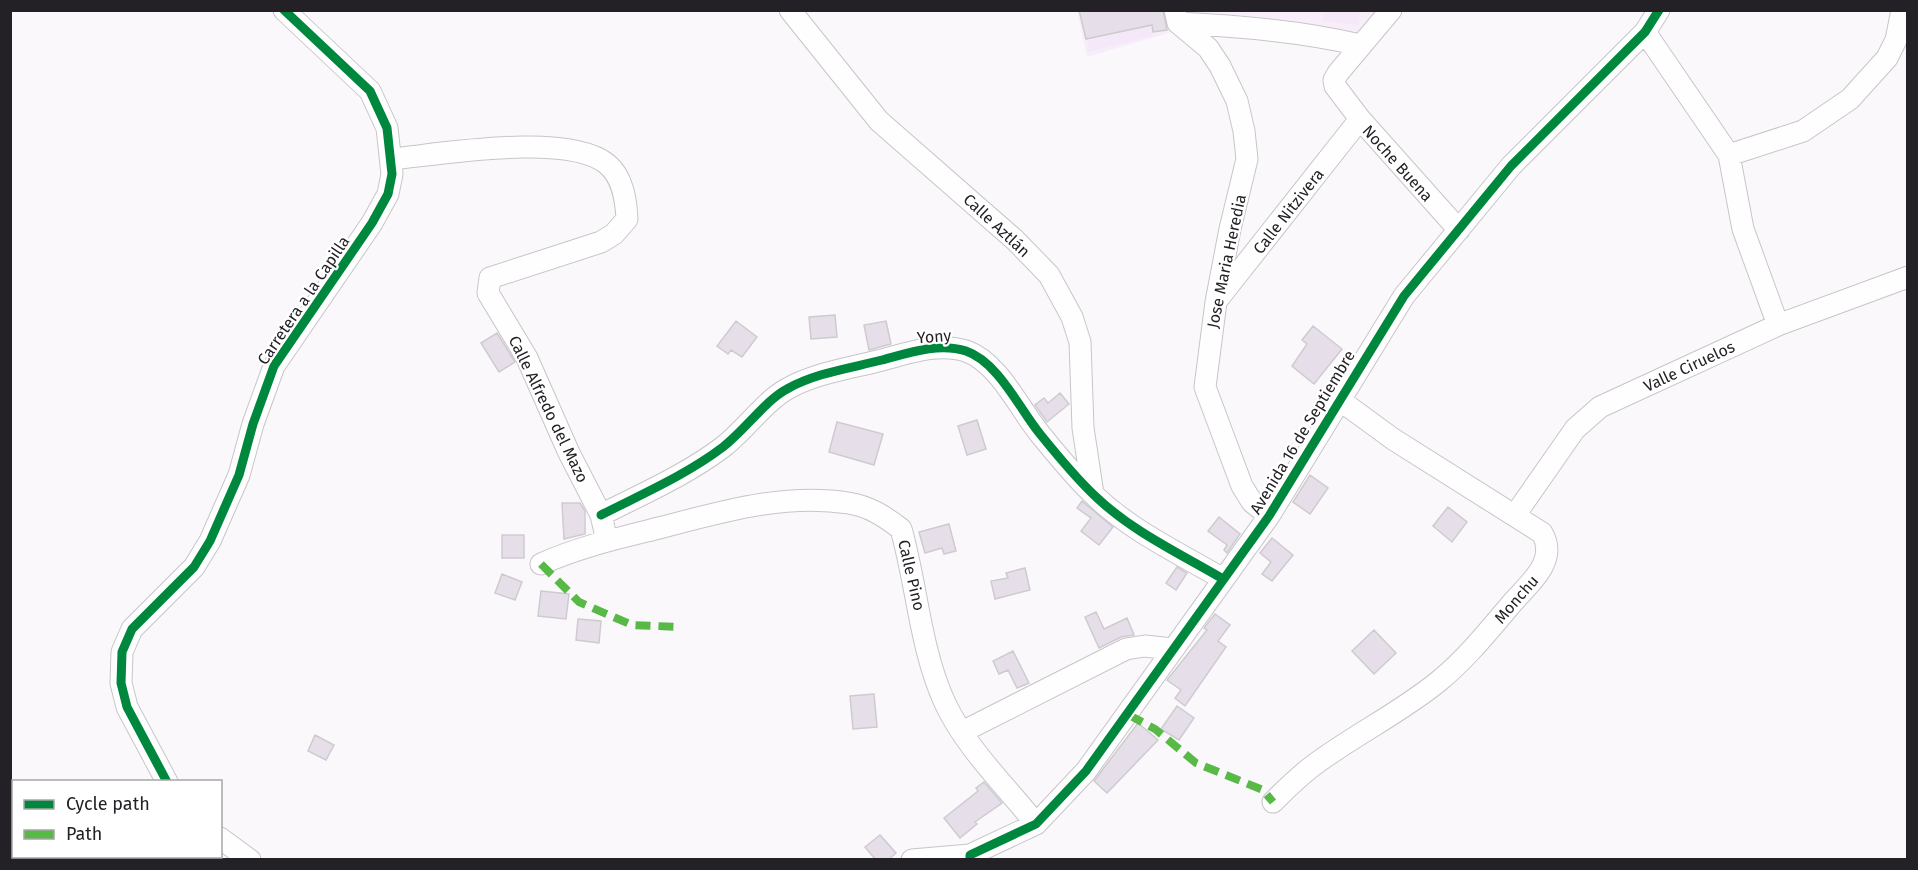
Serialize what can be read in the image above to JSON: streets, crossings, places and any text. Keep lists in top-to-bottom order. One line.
{"streets":{"street":["Noche Buena","Calle Nitzivera","Calle Aztlán","Jose Maria Heredia","Carretera a la Capilla","Yony","Valle Ciruelos","Calle Alfredo del Mazo","Avenida 16 de Septiembre","Calle Pino","Monchu"]},"crossings":[["Noche Buena","Calle Nitzivera"],["Noche Buena","Avenida 16 de Septiembre"],["Calle Nitzivera","Jose Maria Heredia"],["Calle Aztlán","Yony"],["Jose Maria Heredia","Avenida 16 de Septiembre"],["Carretera a la Capilla","Calle Alfredo del Mazo"],["Yony","Calle Alfredo del Mazo"],["Yony","Avenida 16 de Septiembre"],["Valle Ciruelos","Monchu"],["Calle Alfredo del Mazo","Calle Pino"],["Avenida 16 de Septiembre","Calle Pino"],["Avenida 16 de Septiembre","Monchu"]],"legend":["Cycle path","Path"]}
